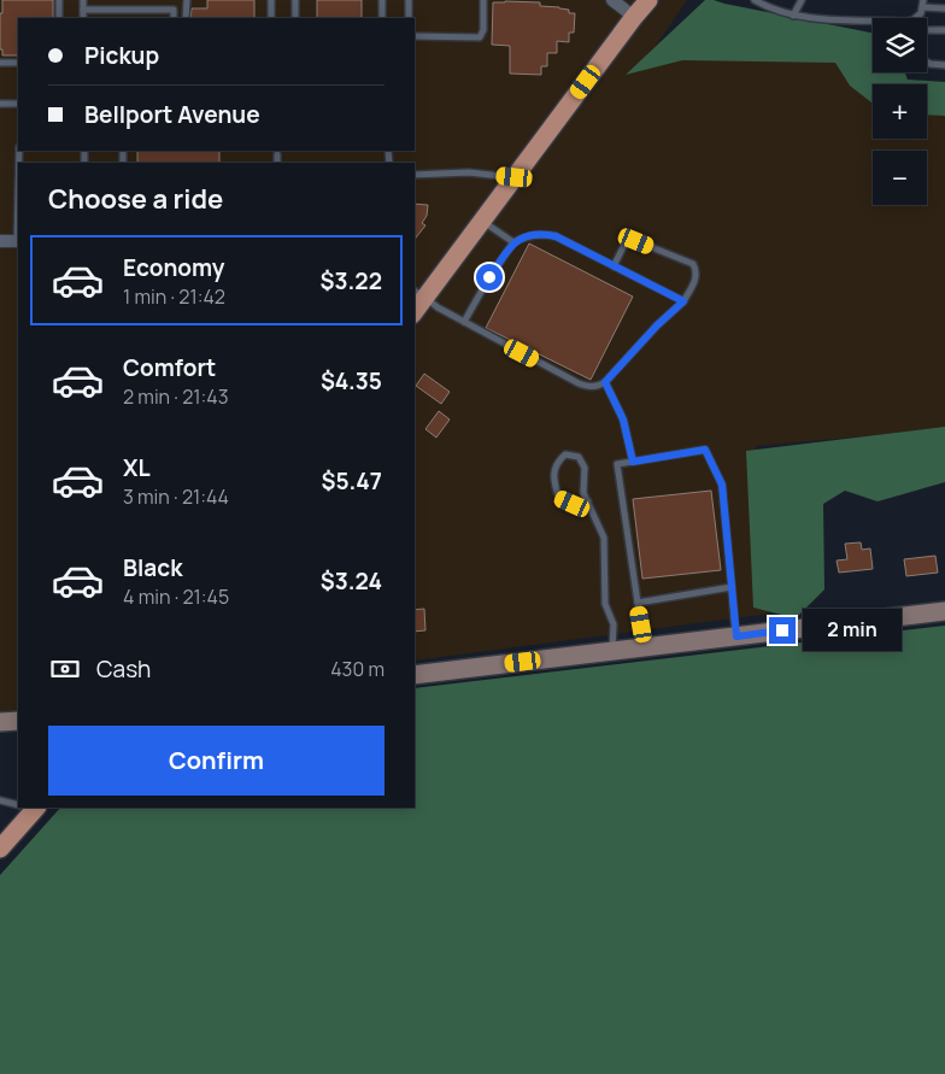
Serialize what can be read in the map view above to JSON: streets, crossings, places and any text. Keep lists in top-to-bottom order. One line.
{"page":{"map_buttons":["+","−"],"banner":["Pickup","Bellport Avenue"],"heading":"Choose a ride","list":[{"name":"Economy","note":"1 min · 21:42","value":"$3.22"},{"name":"Comfort","note":"2 min · 21:43","value":"$4.35"},{"name":"XL","note":"3 min · 21:44","value":"$5.47"},{"name":"Black","note":"4 min · 21:45","value":"$3.24"}],"bubble":"2 min","pay":["Cash","430 m"],"buttons":"Confirm"}}
